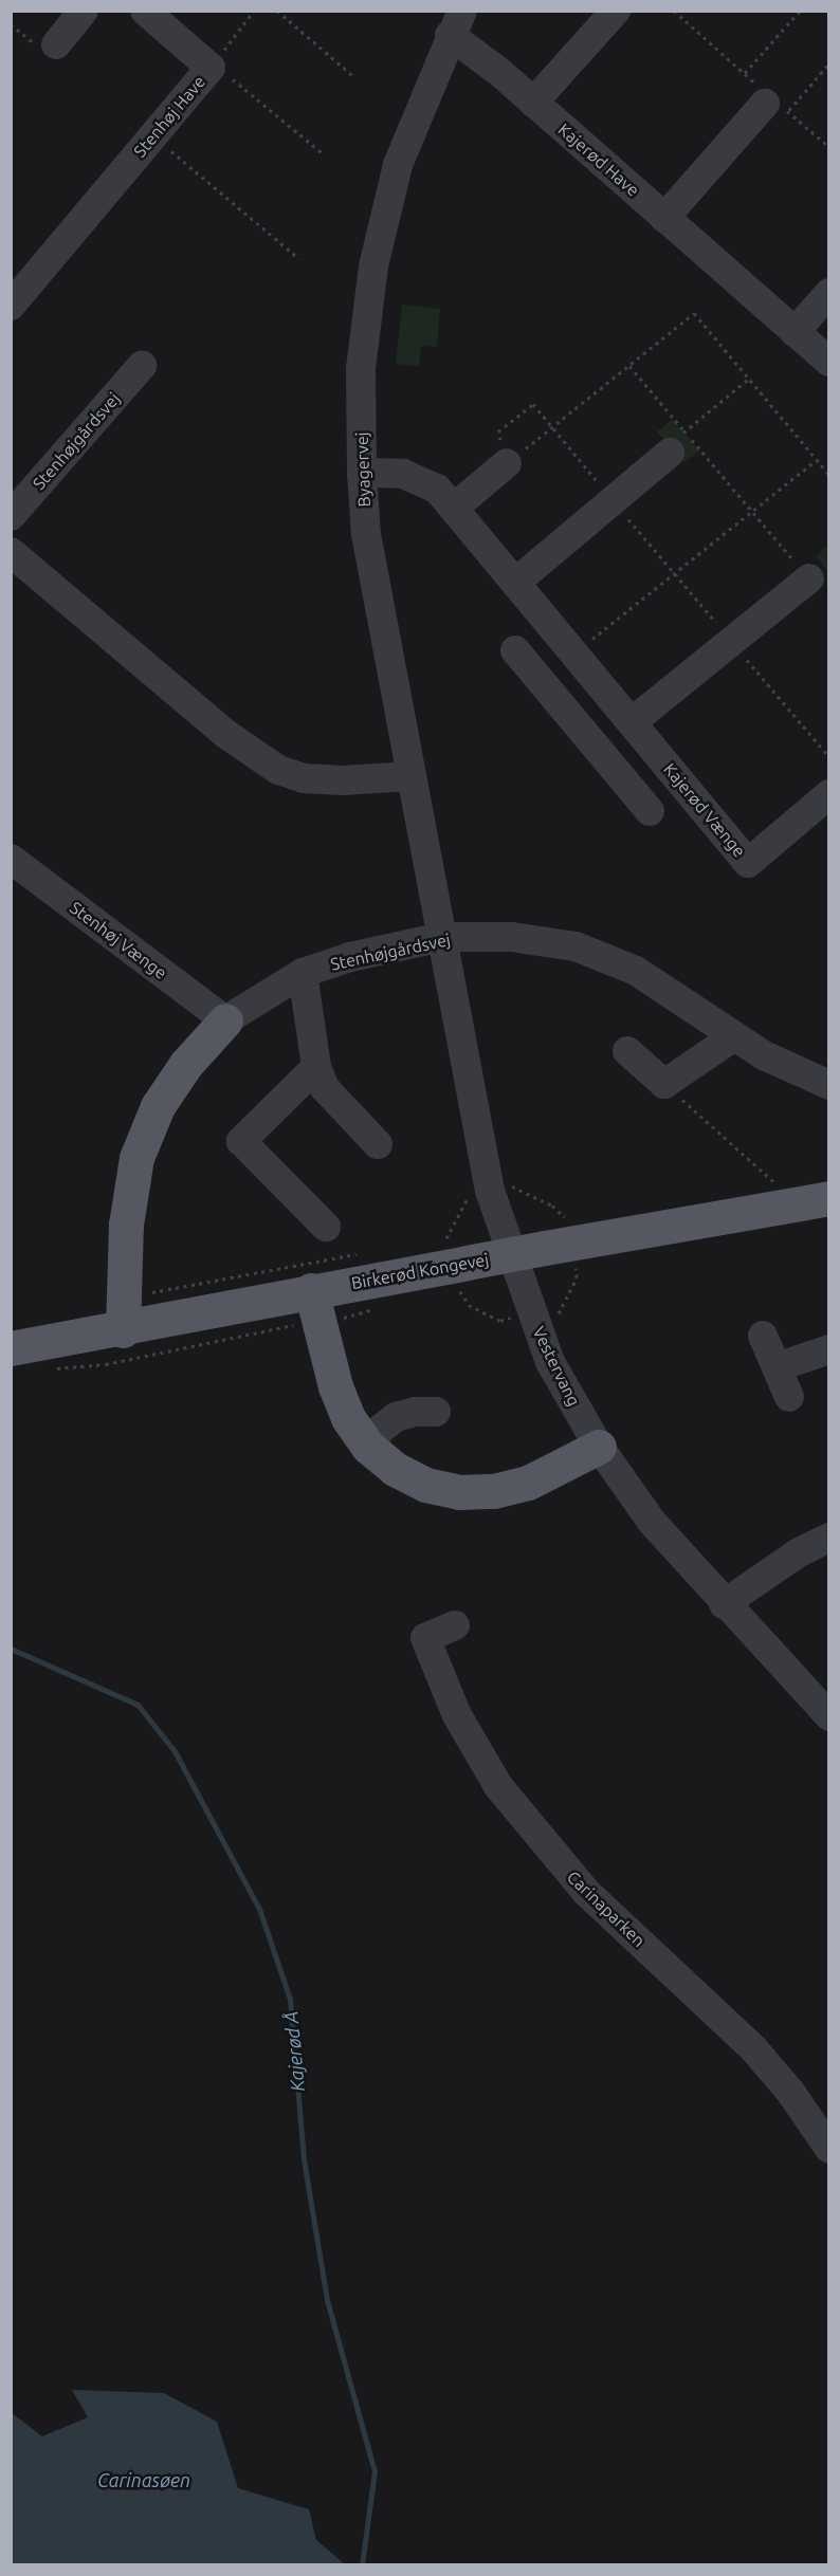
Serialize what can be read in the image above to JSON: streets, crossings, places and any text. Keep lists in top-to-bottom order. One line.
{"streets":{"main road":["Birkerød Kongevej"],"street":["Stenhøj Have","Kajerød Have","Stenhøjgårdsvej","Byagervej","Kajerød Vænge","Stenhøj Vænge","Vestervang","Carinaparken"]},"crossings":[["Kajerød Have","Byagervej"],["Stenhøjgårdsvej","Byagervej"],["Stenhøjgårdsvej","Stenhøj Vænge"],["Stenhøjgårdsvej","Vestervang"],["Byagervej","Kajerød Vænge"],["Byagervej","Vestervang"]],"water":["Kajerød Å","Carinasøen"]}
